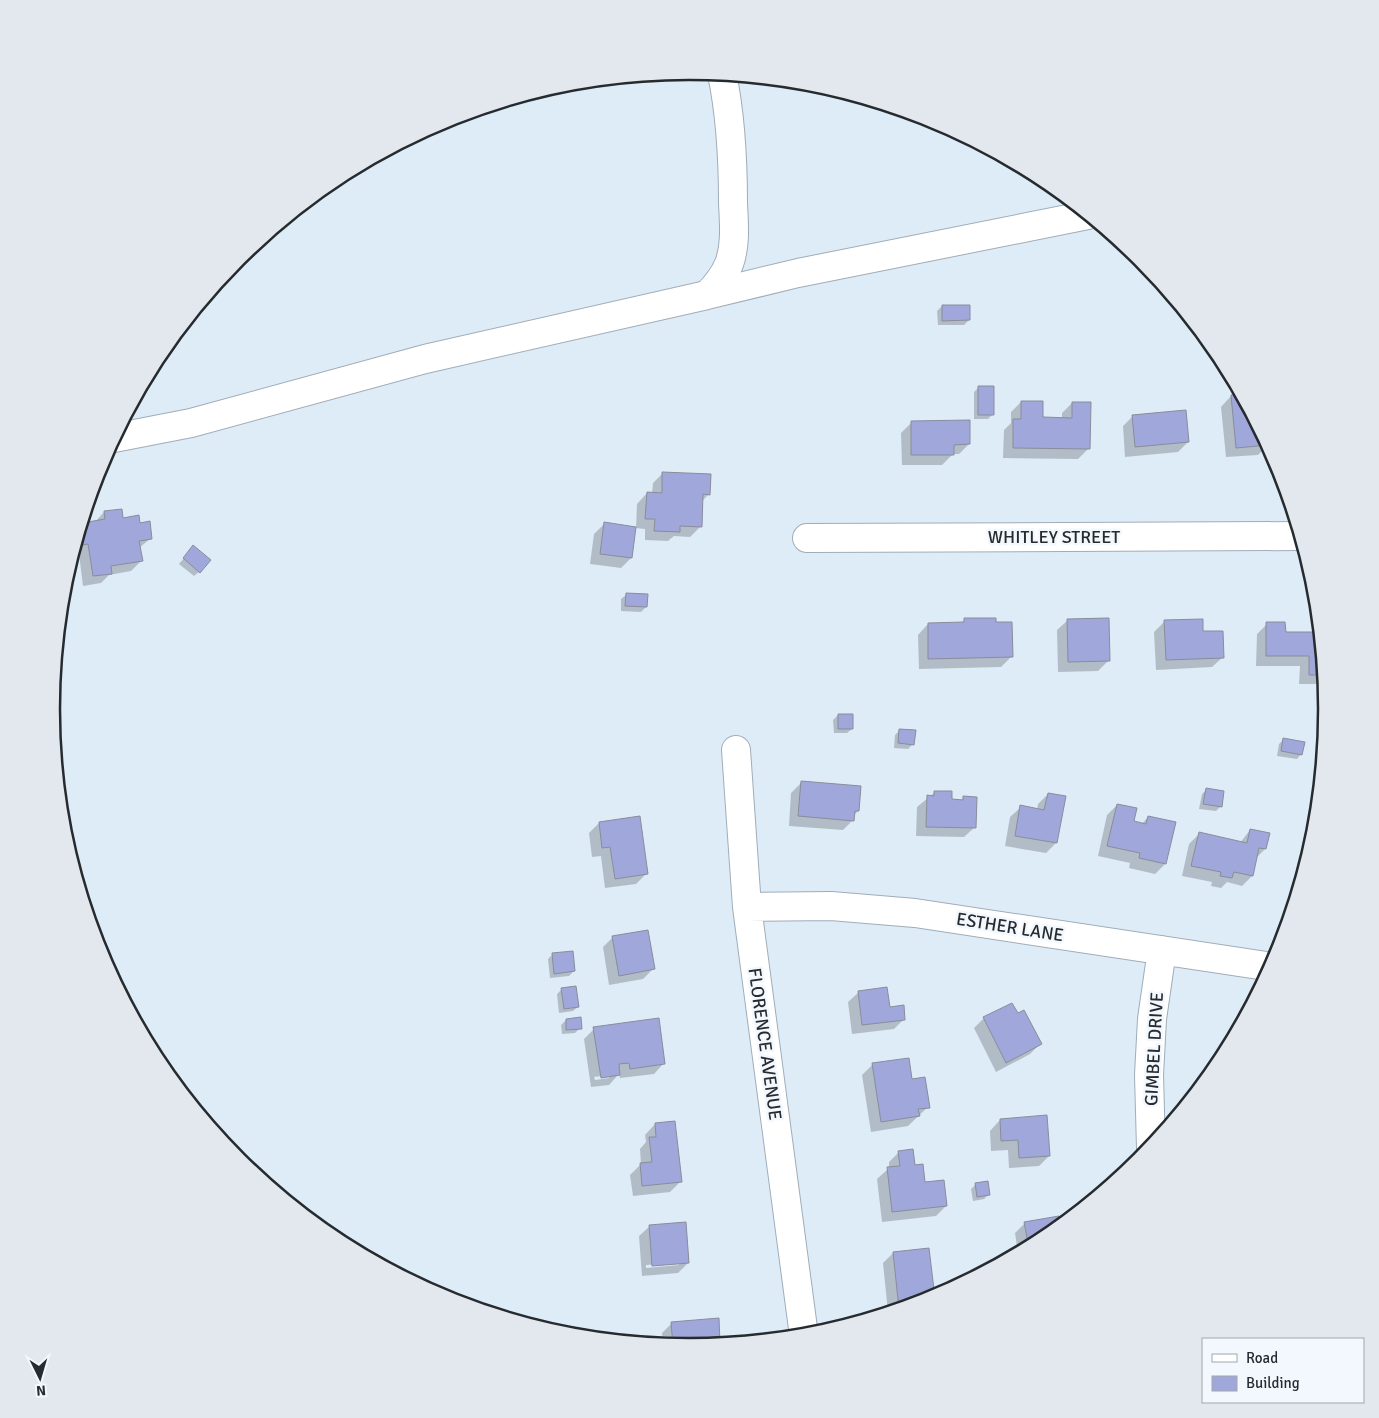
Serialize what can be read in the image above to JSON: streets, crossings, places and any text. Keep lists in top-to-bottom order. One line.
{"streets":{"street":["WHITLEY STREET","ESTHER LANE","FLORENCE AVENUE","GIMBEL DRIVE"]},"crossings":[["ESTHER LANE","FLORENCE AVENUE"],["ESTHER LANE","GIMBEL DRIVE"]],"legend":["Road","Building"],"north":"bottom"}
